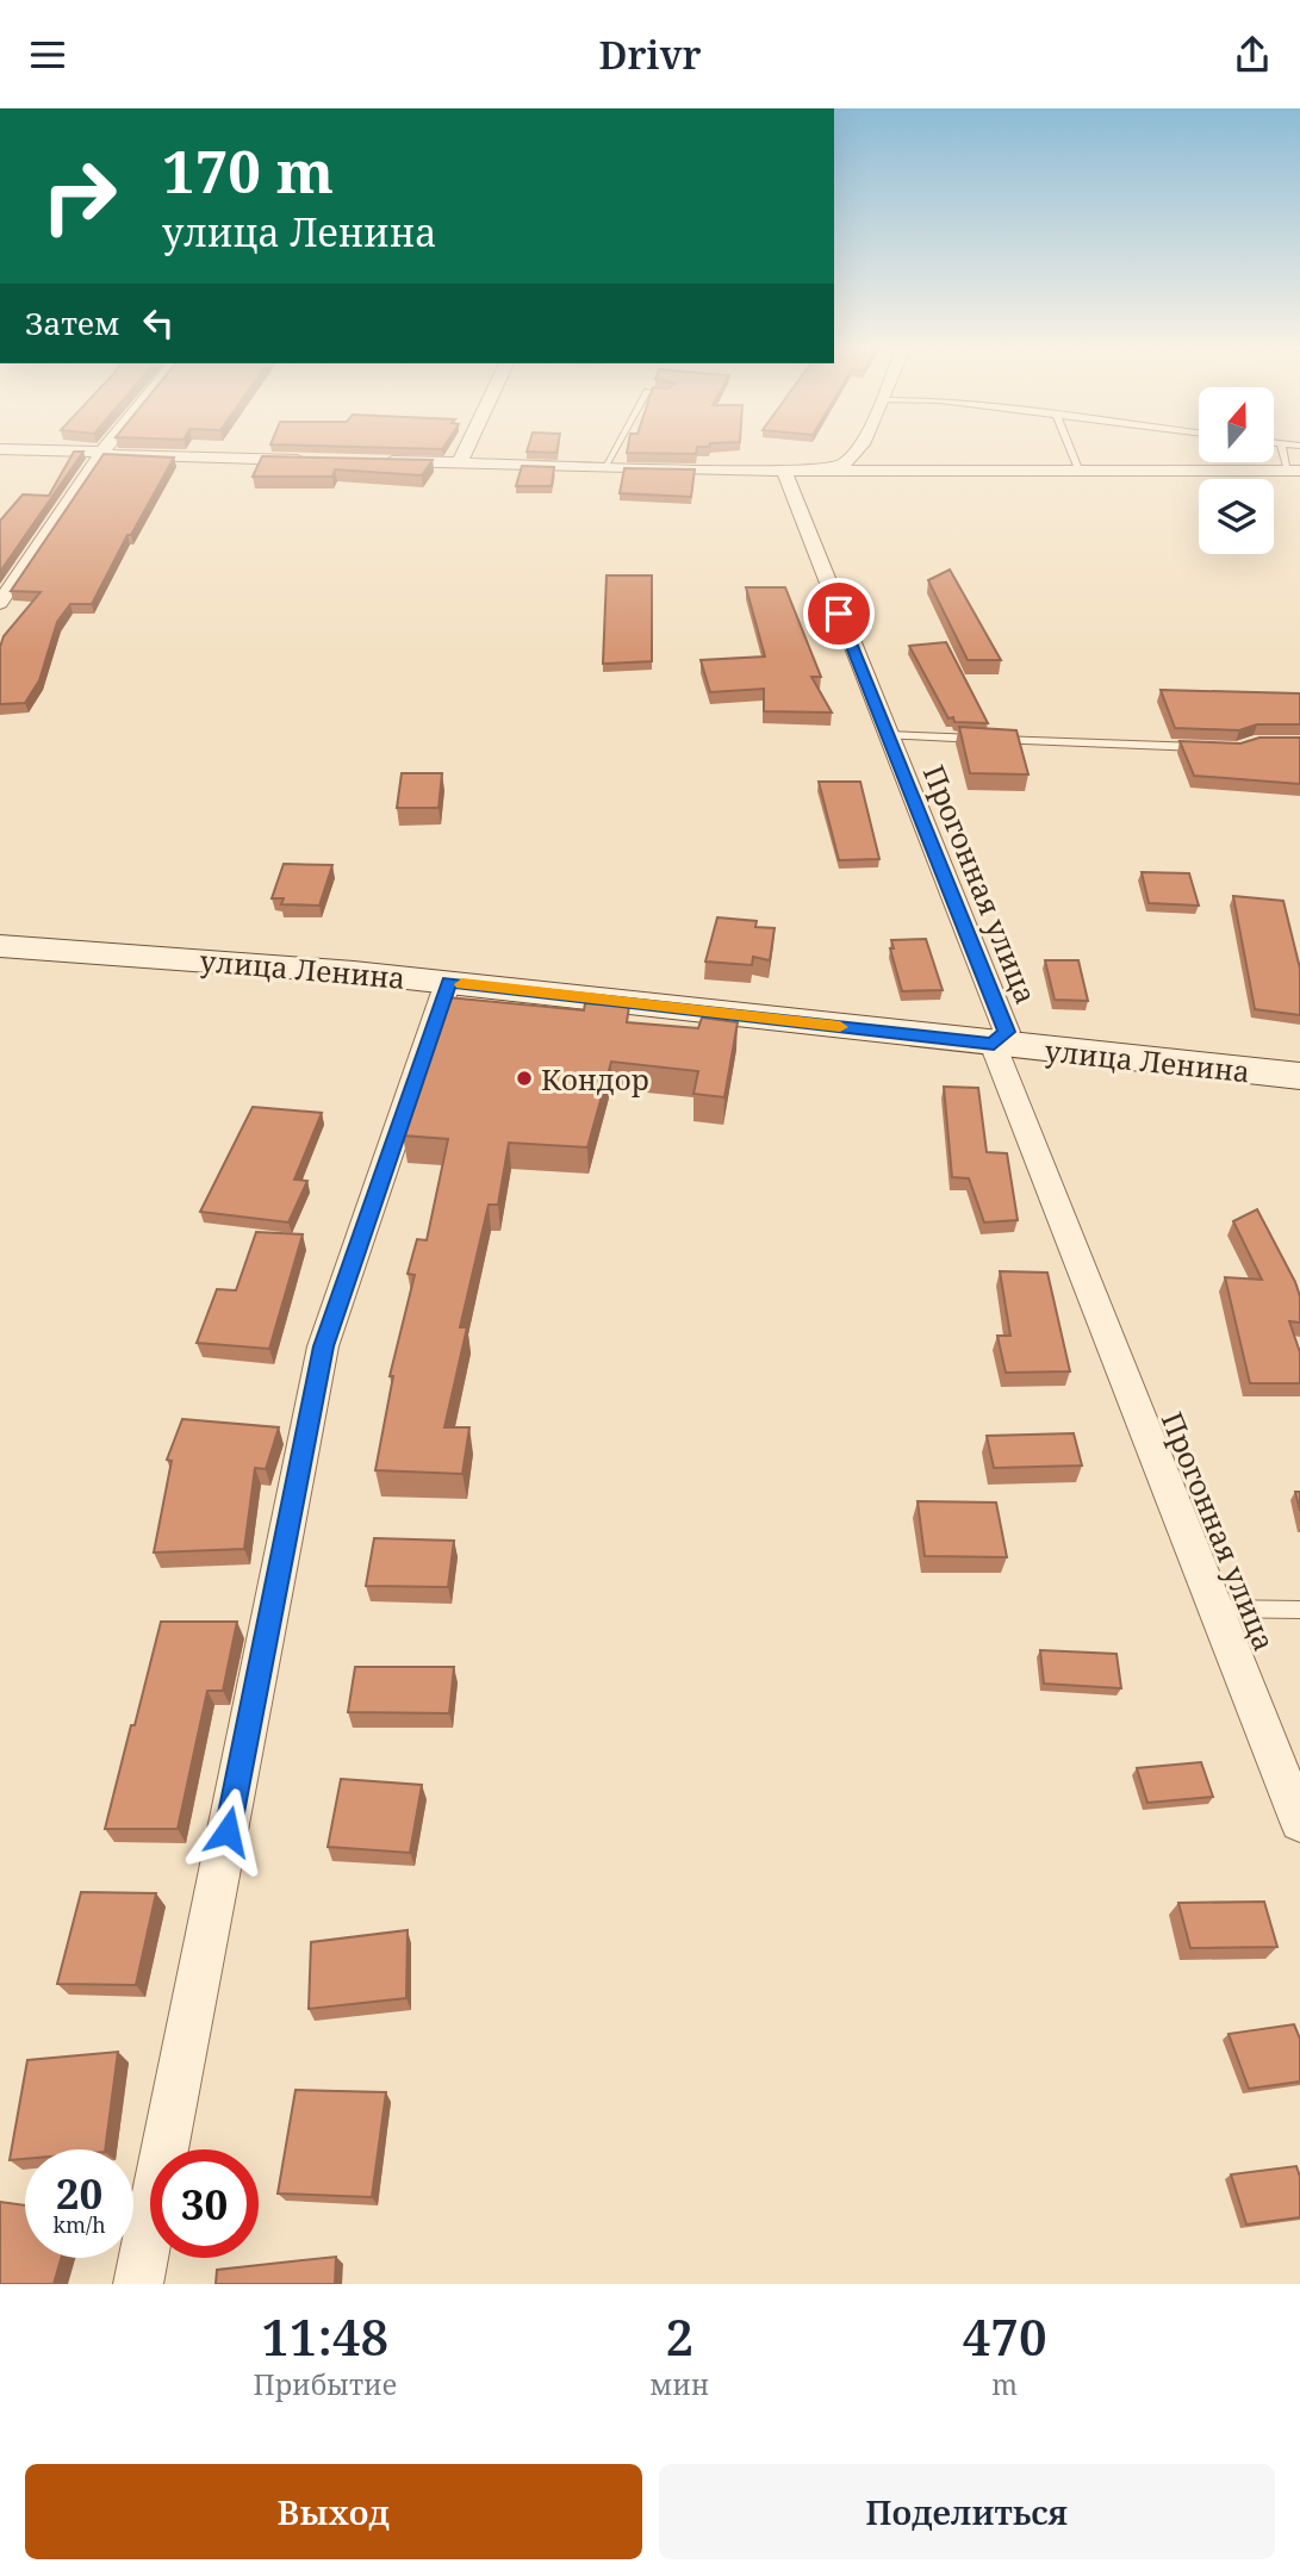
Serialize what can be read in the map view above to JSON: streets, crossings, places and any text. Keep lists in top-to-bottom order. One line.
{"streets":{"street":["Прогонная улица","улица Ленина"]},"crossings":[["Прогонная улица","улица Ленина"]],"places":["Кондор"],"north":"top","page":{"header":"Drivr","turn":["170 m","улица Ленина"],"then":"Затем","speed":"20 km/h","limit":"30","eta":["11:48","Прибытие","2","мин","470","m"],"buttons":["Выход","Поделиться"]}}
